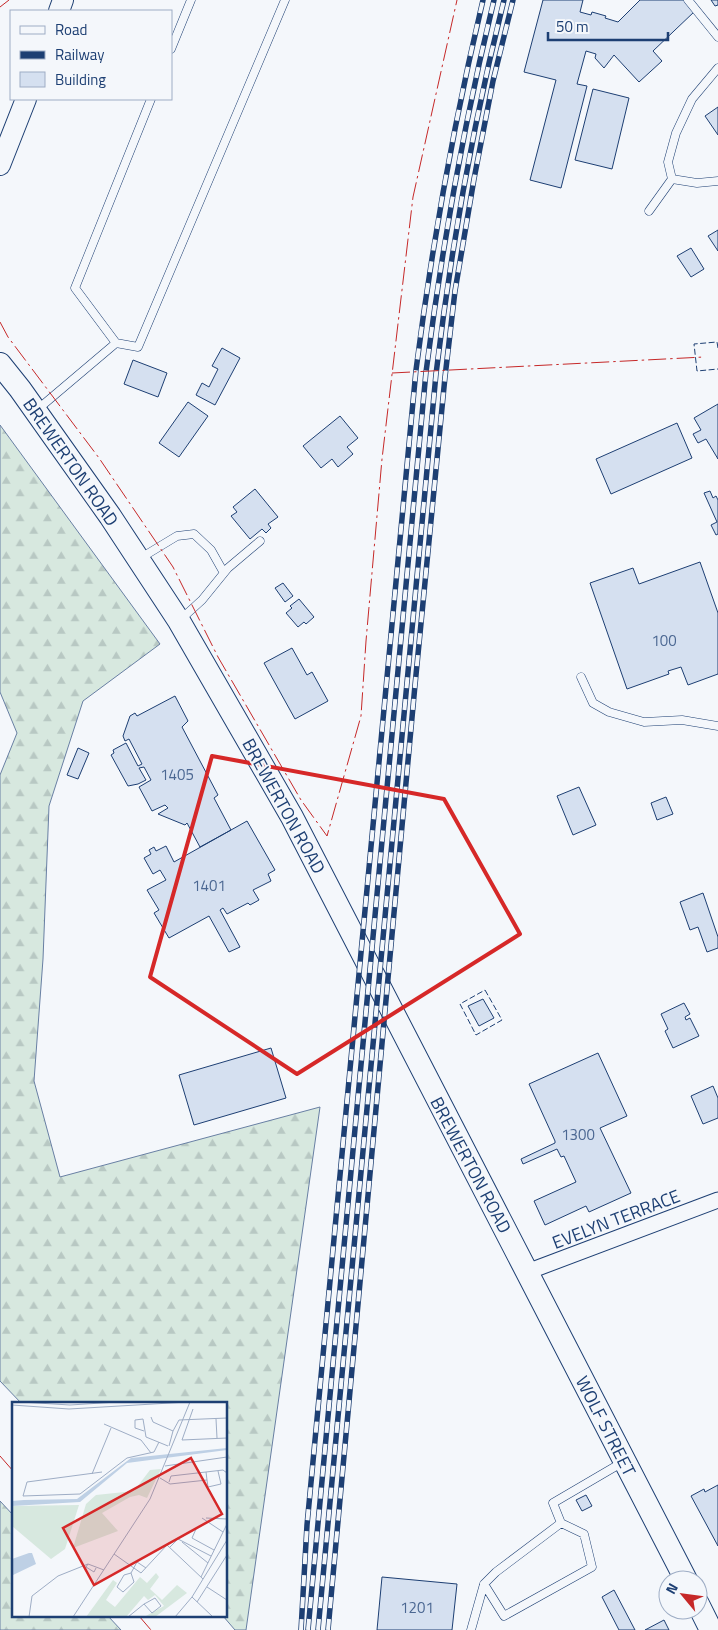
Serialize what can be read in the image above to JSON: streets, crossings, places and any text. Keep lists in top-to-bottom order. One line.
{"streets":{"main road":["BREWERTON ROAD","WOLF STREET"],"street":["EVELYN TERRACE"]},"crossings":[["BREWERTON ROAD","EVELYN TERRACE"],["BREWERTON ROAD","WOLF STREET"],["EVELYN TERRACE","WOLF STREET"]],"house_numbers":["100","1405","1401","1300","1201"],"legend":["Road","Railway","Building"],"scale_bar":"50 m","north":"top left"}
